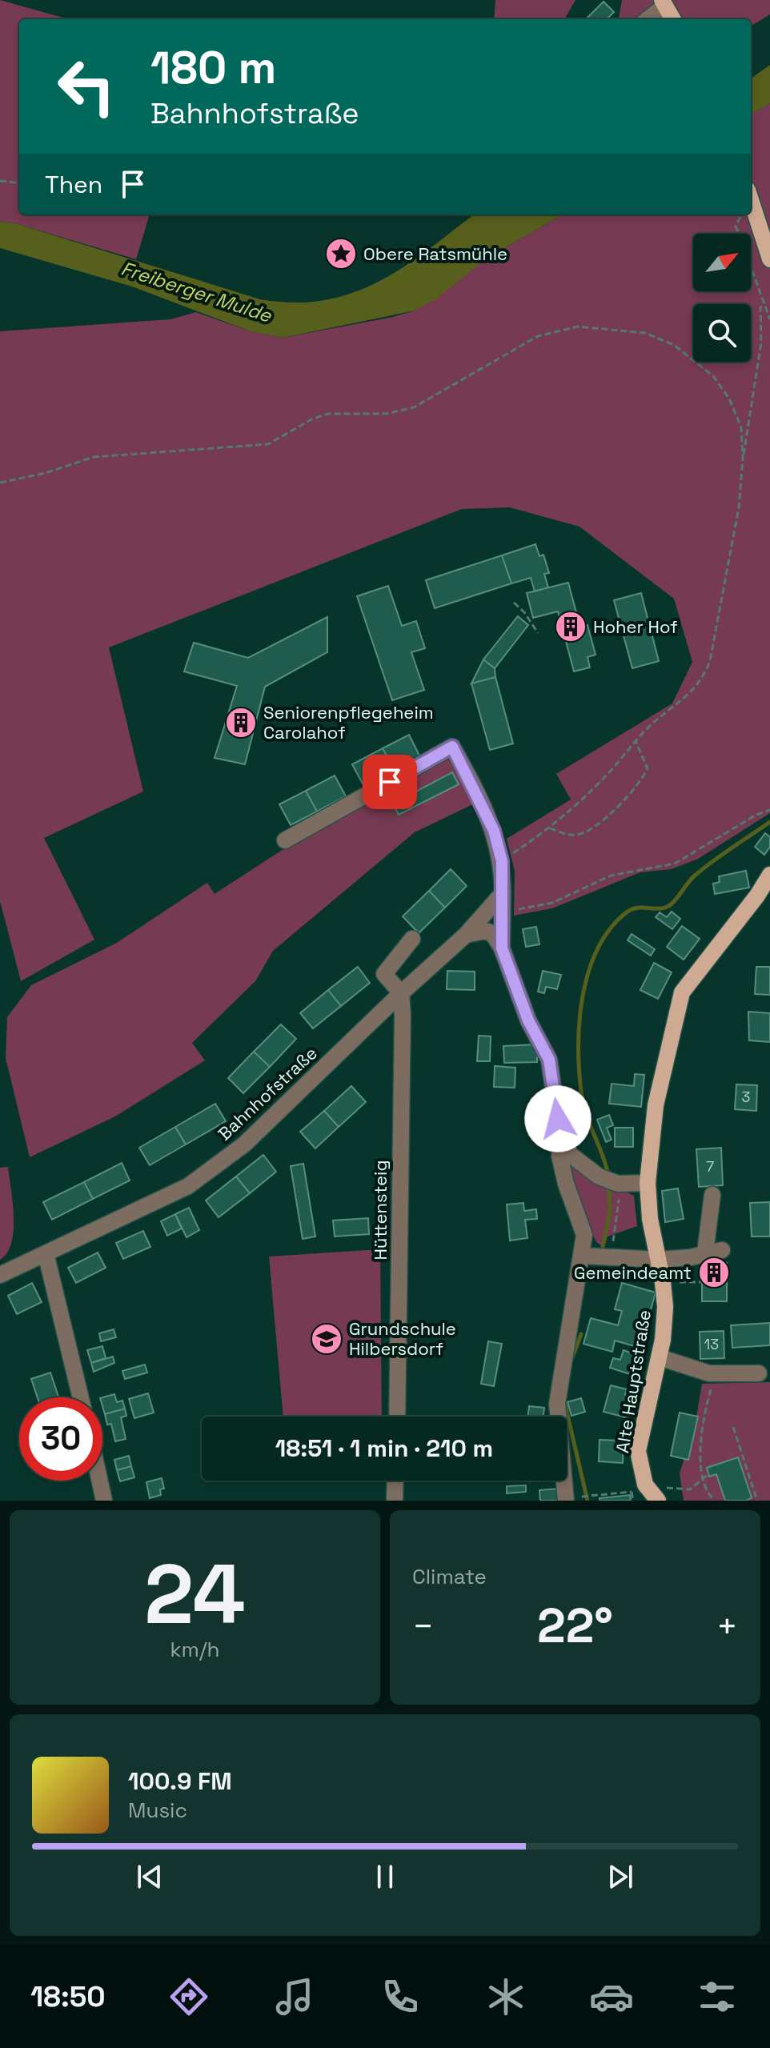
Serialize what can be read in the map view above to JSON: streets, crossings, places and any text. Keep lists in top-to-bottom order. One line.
{"streets":{"main road":["Alte Hauptstraße"],"street":["Bahnhofstraße","Hüttensteig"]},"crossings":[["Bahnhofstraße","Hüttensteig"]],"water":["Freiberger Mulde"],"places":{"place":["Obere Ratsmühle"],"building":["Hoher Hof","Seniorenpflegeheim Carolahof","Gemeindeamt"],"school or university":["Grundschule Hilbersdorf"]},"house_numbers":["3","7","13"],"north":"top right","page":{"turn":["180 m","Bahnhofstraße"],"then":"Then","limit":"30","trip":"18:51 · 1 min · 210 m","tile":[["24","km/h"],"Climate"],"heat":["−","22°","+"],"song":["100.9 FM","Music"],"tabs":"18:50"}}
